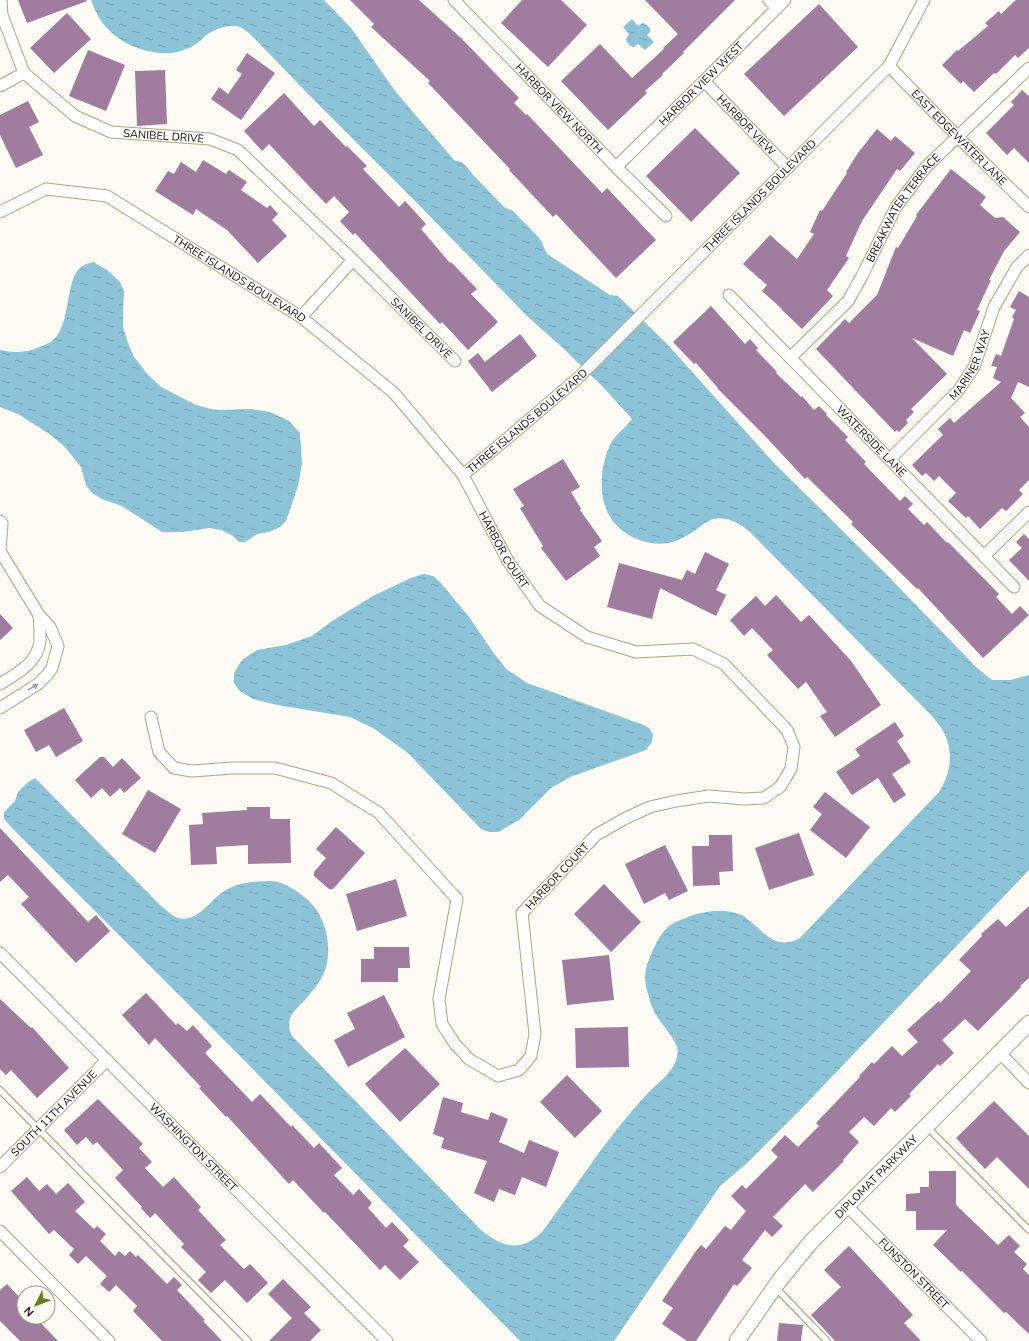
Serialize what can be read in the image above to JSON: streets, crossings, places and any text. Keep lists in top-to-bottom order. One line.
{"streets":{"street":["HARBOR VIEW WEST","HARBOR VIEW NORTH","HARBOR VIEW","SANIBEL DRIVE","EAST EDGEWATER LANE","THREE ISLANDS BOULEVARD","BREAKWATER TERRACE","MARINER WAY","WATERSIDE LANE","HARBOR COURT","SOUTH 11TH AVENUE","WASHINGTON STREET","DIPLOMAT PARKWAY","FUNSTON STREET"]},"crossings":[["HARBOR VIEW WEST","HARBOR VIEW NORTH"],["HARBOR VIEW WEST","HARBOR VIEW"],["HARBOR VIEW","THREE ISLANDS BOULEVARD"],["EAST EDGEWATER LANE","THREE ISLANDS BOULEVARD"],["EAST EDGEWATER LANE","BREAKWATER TERRACE"],["THREE ISLANDS BOULEVARD","HARBOR COURT"],["BREAKWATER TERRACE","WATERSIDE LANE"],["MARINER WAY","WATERSIDE LANE"],["SOUTH 11TH AVENUE","WASHINGTON STREET"],["DIPLOMAT PARKWAY","FUNSTON STREET"]],"north":"bottom left"}
